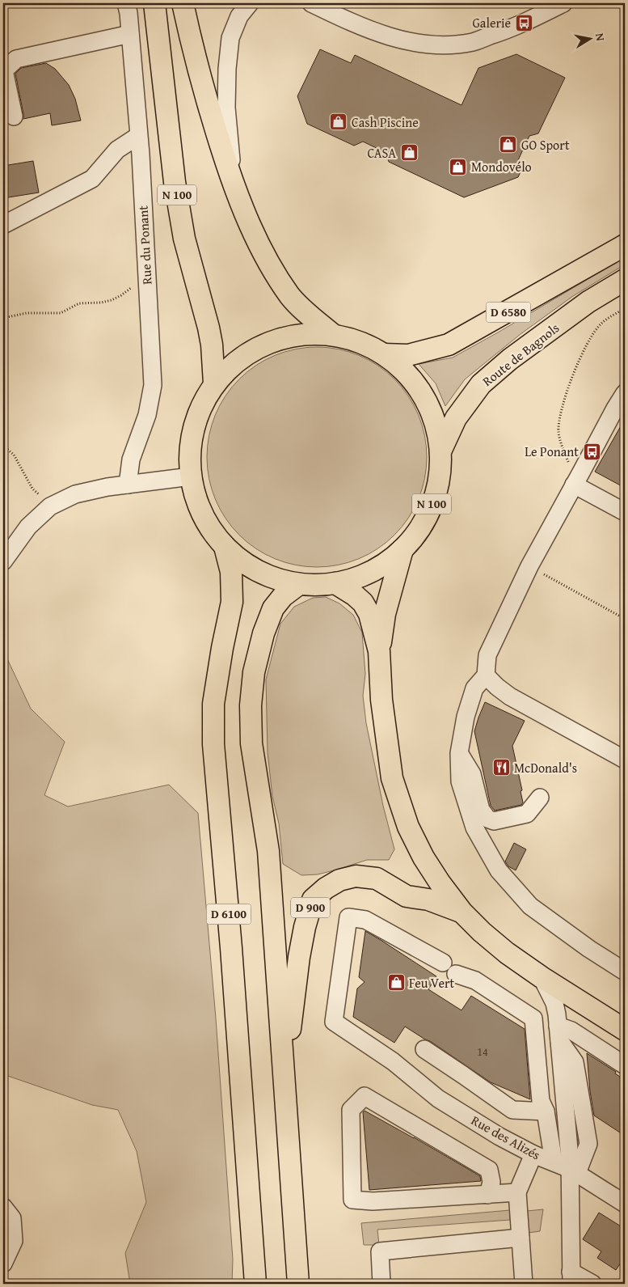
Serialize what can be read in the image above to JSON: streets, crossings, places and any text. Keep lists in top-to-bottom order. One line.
{"streets":{"main road":["N 100","D 6580","Route de Bagnols","D 900","D 6100"],"street":["Rue du Ponant","Rue des Alizés"]},"crossings":[["N 100","D 6580"],["N 100","Route de Bagnols"],["N 100","D 900"],["N 100","D 6100"]],"places":{"bus stop":["Galerie","Le Ponant"],"shop":["Cash Piscine","GO Sport","CASA","Mondovélo","Feu Vert"],"restaurant":["McDonald's"]},"house_numbers":["14"],"north":"right"}
